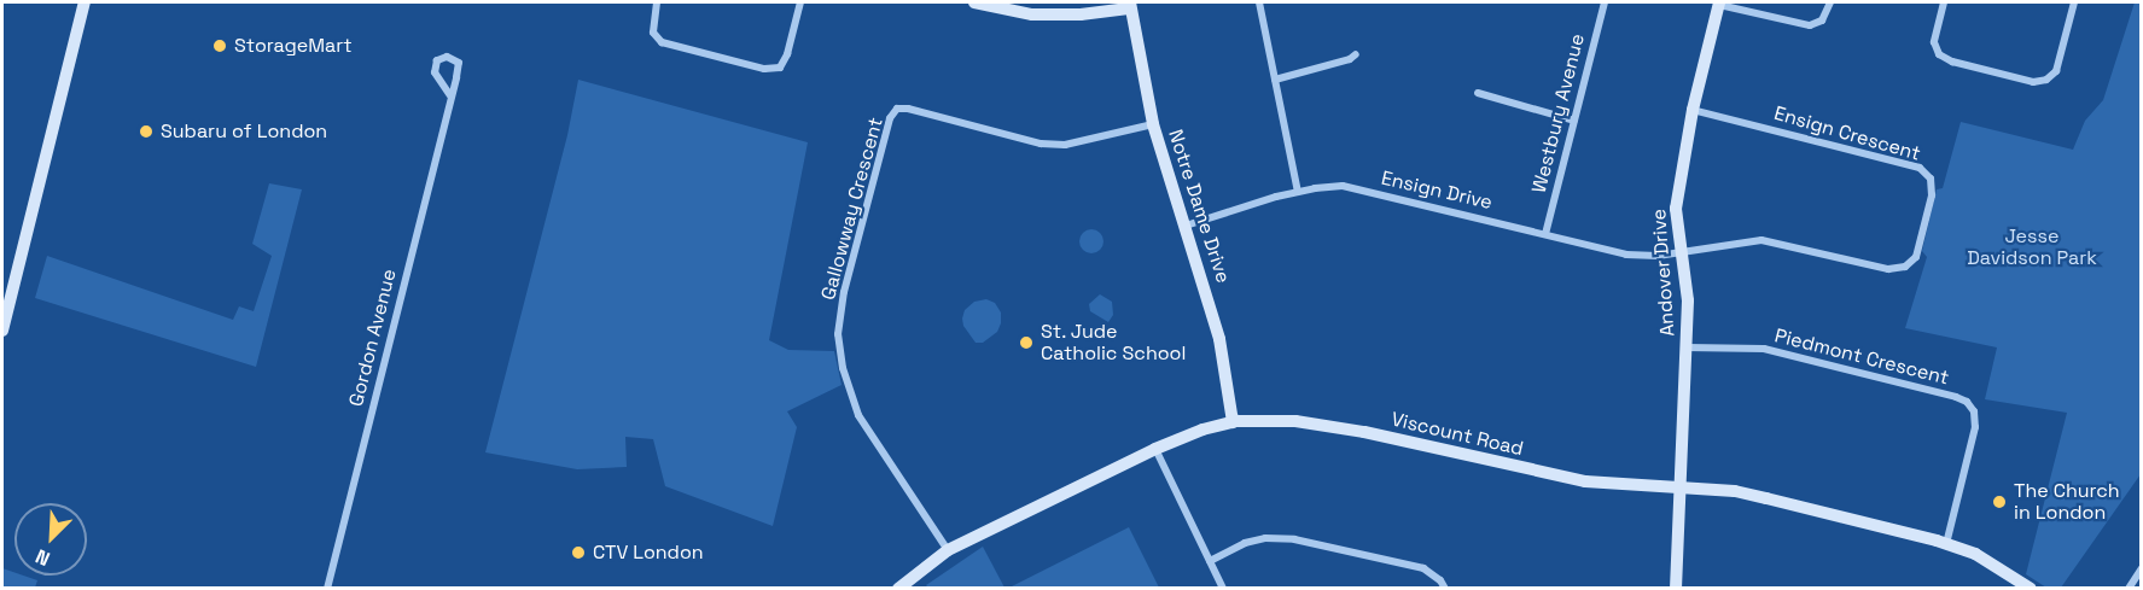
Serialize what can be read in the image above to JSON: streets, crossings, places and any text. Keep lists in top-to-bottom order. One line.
{"streets":{"street":["Westbury Avenue","Ensign Crescent","Ensign Drive","Notre Dame Drive","Gallowway Crescent","Andover Drive","Gordon Avenue","Piedmont Crescent","Viscount Road"]},"crossings":[["Westbury Avenue","Ensign Drive"],["Ensign Crescent","Ensign Drive"],["Ensign Crescent","Andover Drive"],["Ensign Drive","Notre Dame Drive"],["Ensign Drive","Andover Drive"],["Notre Dame Drive","Gallowway Crescent"],["Notre Dame Drive","Viscount Road"],["Gallowway Crescent","Viscount Road"],["Andover Drive","Piedmont Crescent"],["Andover Drive","Viscount Road"],["Piedmont Crescent","Viscount Road"]],"parks":["Jesse Davidson Park"],"places":["StorageMart","Subaru of London","St. Jude Catholic School","The Church in London","CTV London"],"north":"bottom left"}
